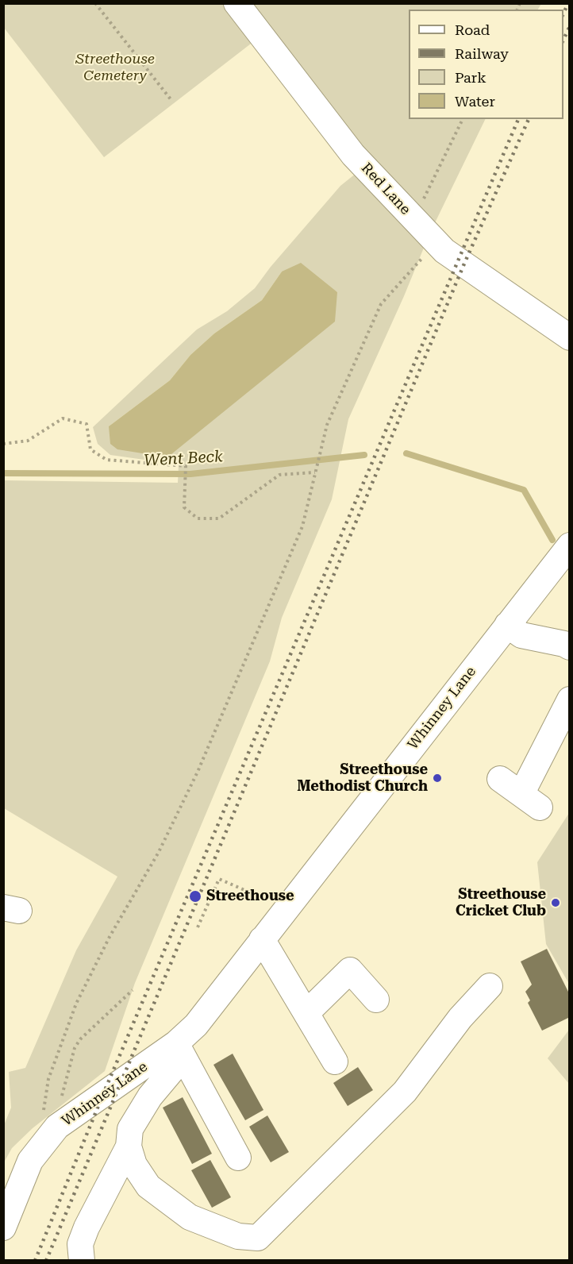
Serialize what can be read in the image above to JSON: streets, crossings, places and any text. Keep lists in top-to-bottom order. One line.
{"streets":{"street":["Red Lane","Whinney Lane"]},"water":["Went Beck"],"parks":["Streethouse Cemetery"],"places":["Streethouse Methodist Church","Streethouse","Streethouse Cricket Club"],"legend":["Road","Railway","Park","Water"]}
